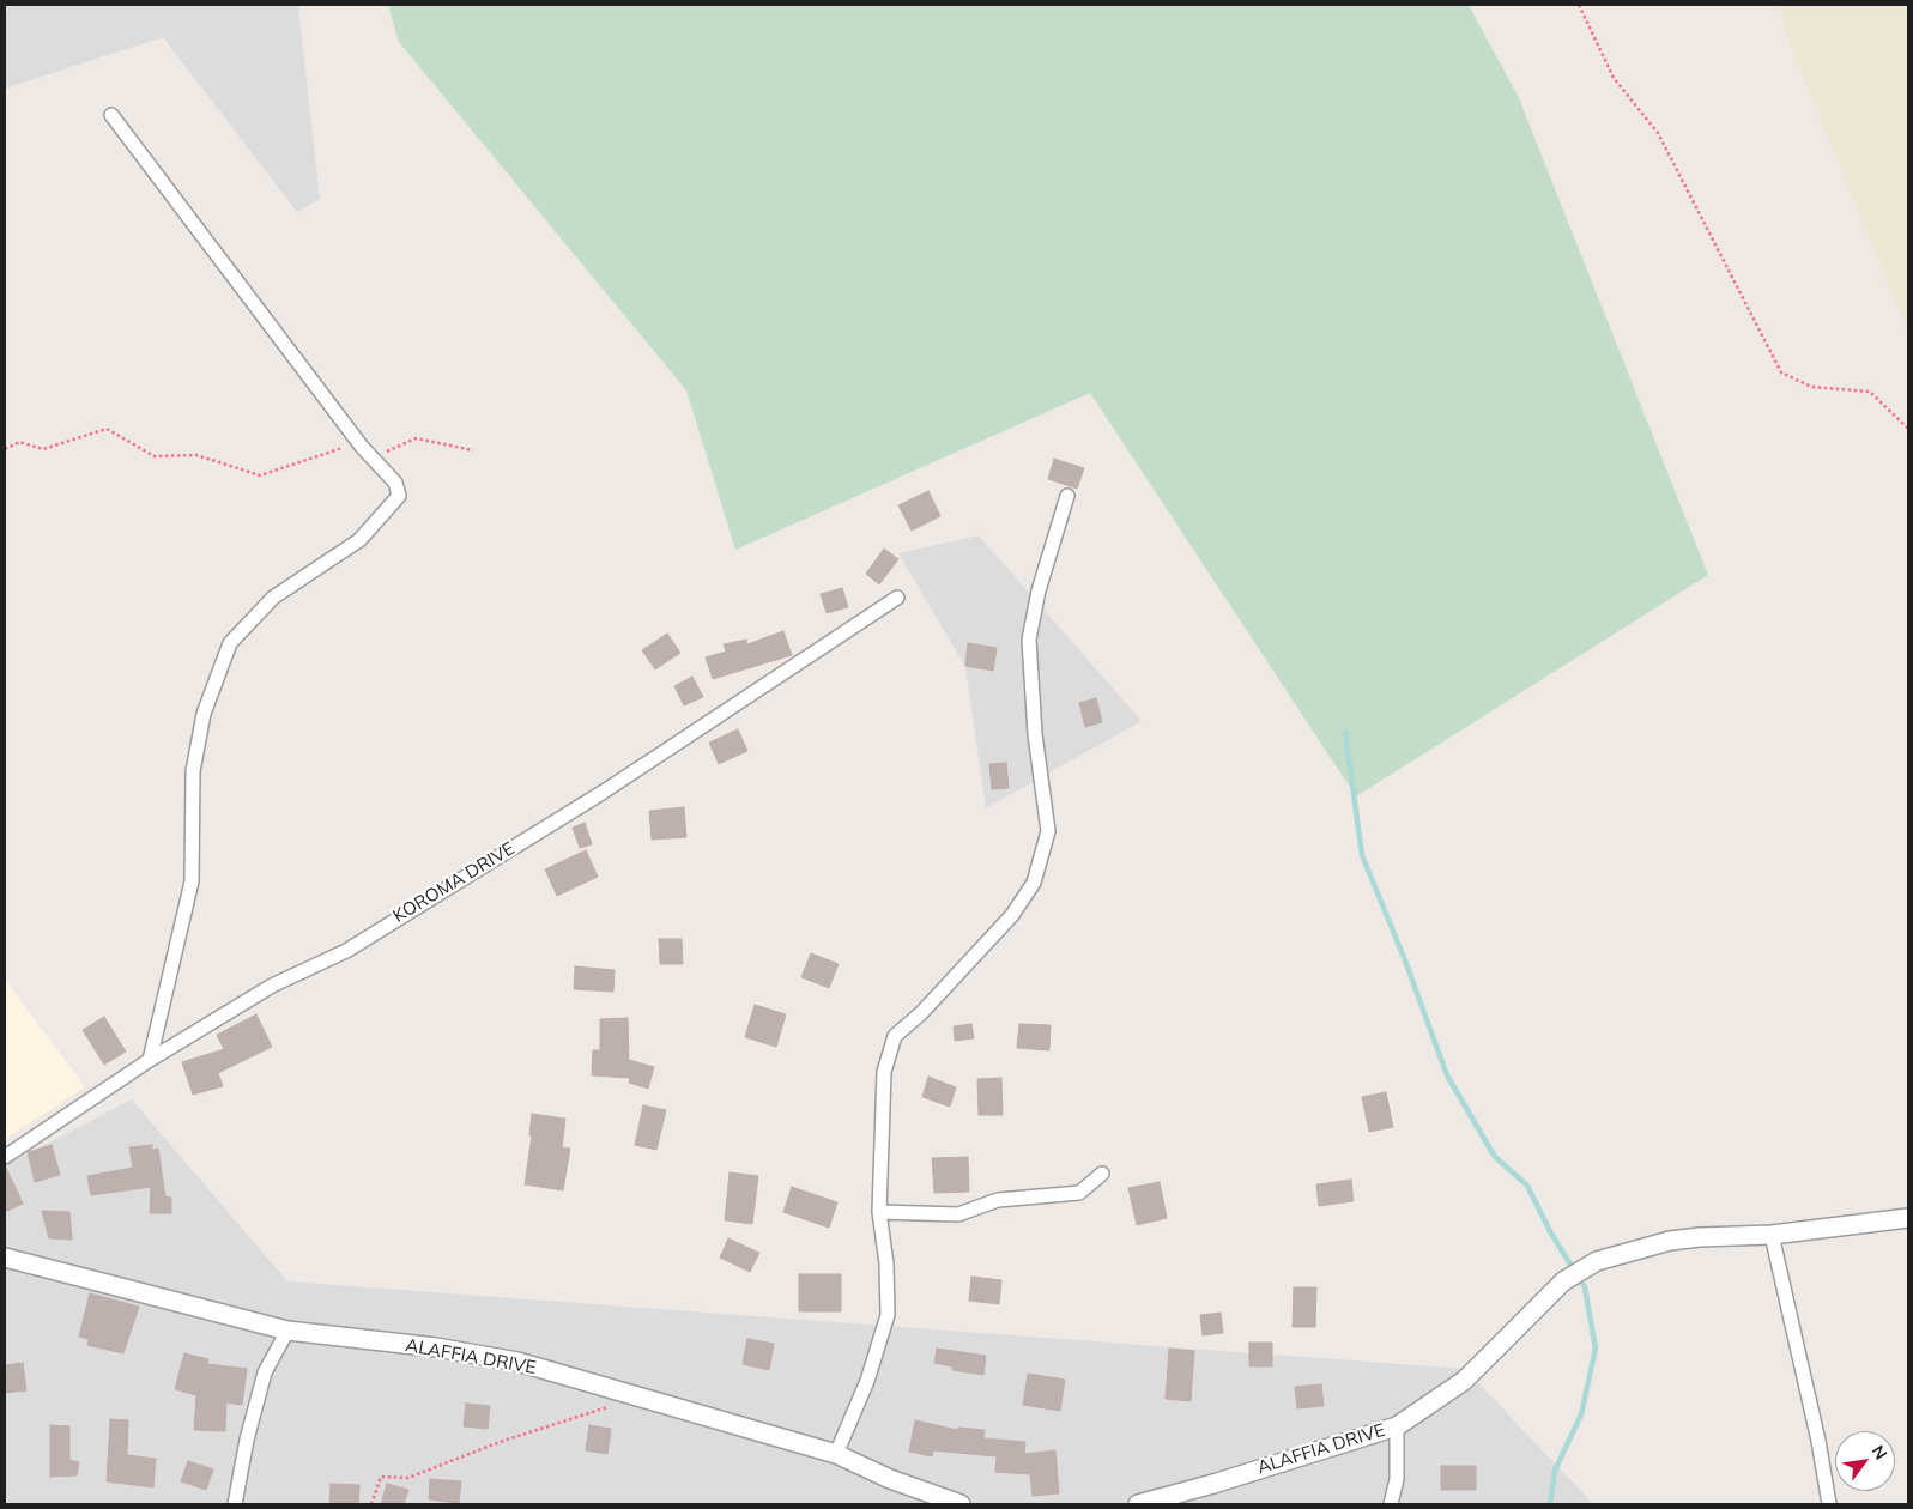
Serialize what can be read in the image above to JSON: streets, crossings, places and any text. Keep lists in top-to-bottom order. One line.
{"streets":{"street":["KOROMA DRIVE","ALAFFIA DRIVE"]},"north":"top right"}
